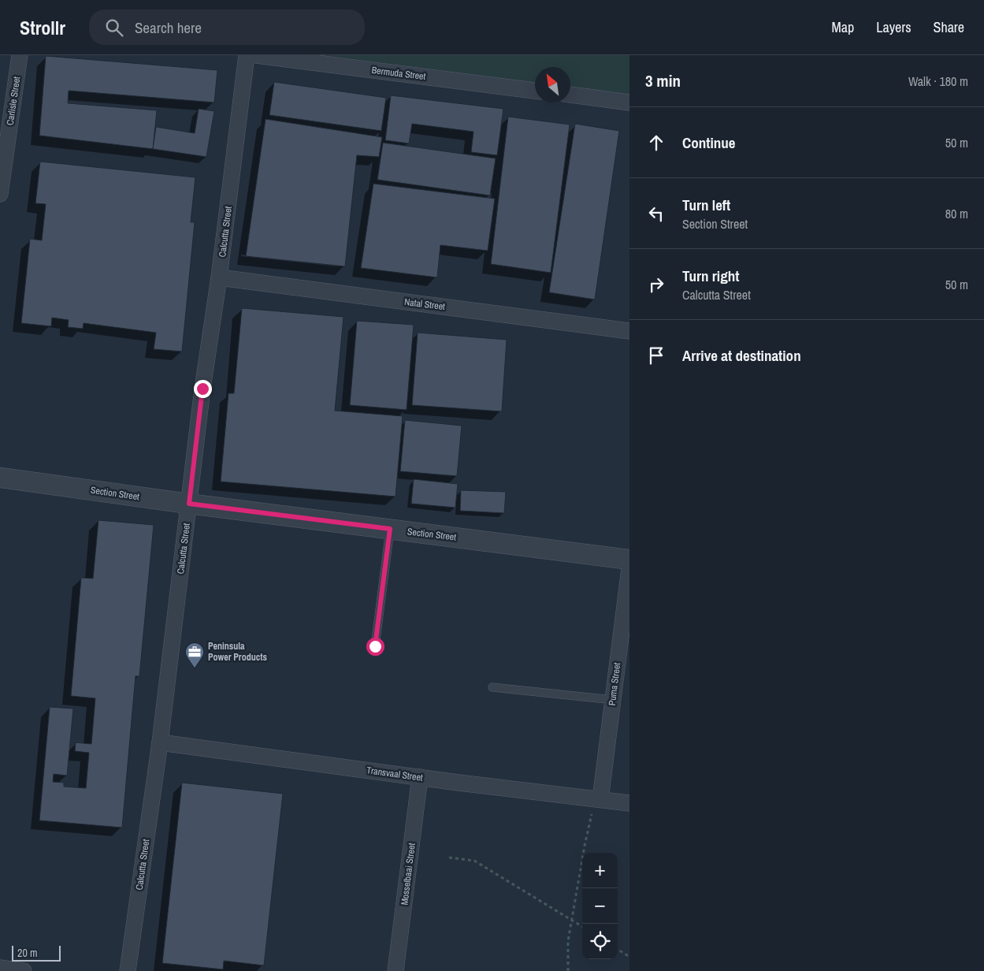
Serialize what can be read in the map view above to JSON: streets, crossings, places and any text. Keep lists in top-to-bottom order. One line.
{"streets":{"street":["Bermuda Street","Carlisle Street","Calcutta Street","Natal Street","Section Street","Puma Street","Transvaal Street","Mosselbaai Street"]},"crossings":[["Calcutta Street","Natal Street"],["Calcutta Street","Section Street"],["Calcutta Street","Transvaal Street"],["Puma Street","Transvaal Street"],["Transvaal Street","Mosselbaai Street"]],"places":{"office":["Peninsula Power Products"]},"scale_bar":"20 m","north":"top left","page":{"header":"Strollr","search":"Search here","nav":["Map","Layers","Share"],"heading":["3 min","Walk · 180 m"],"list":[["Continue","50 m"],["Turn left","Section Street","80 m"],["Turn right","Calcutta Street","50 m"],"Arrive at destination"],"map_buttons":["+","−"],"scale":"20 m"}}
